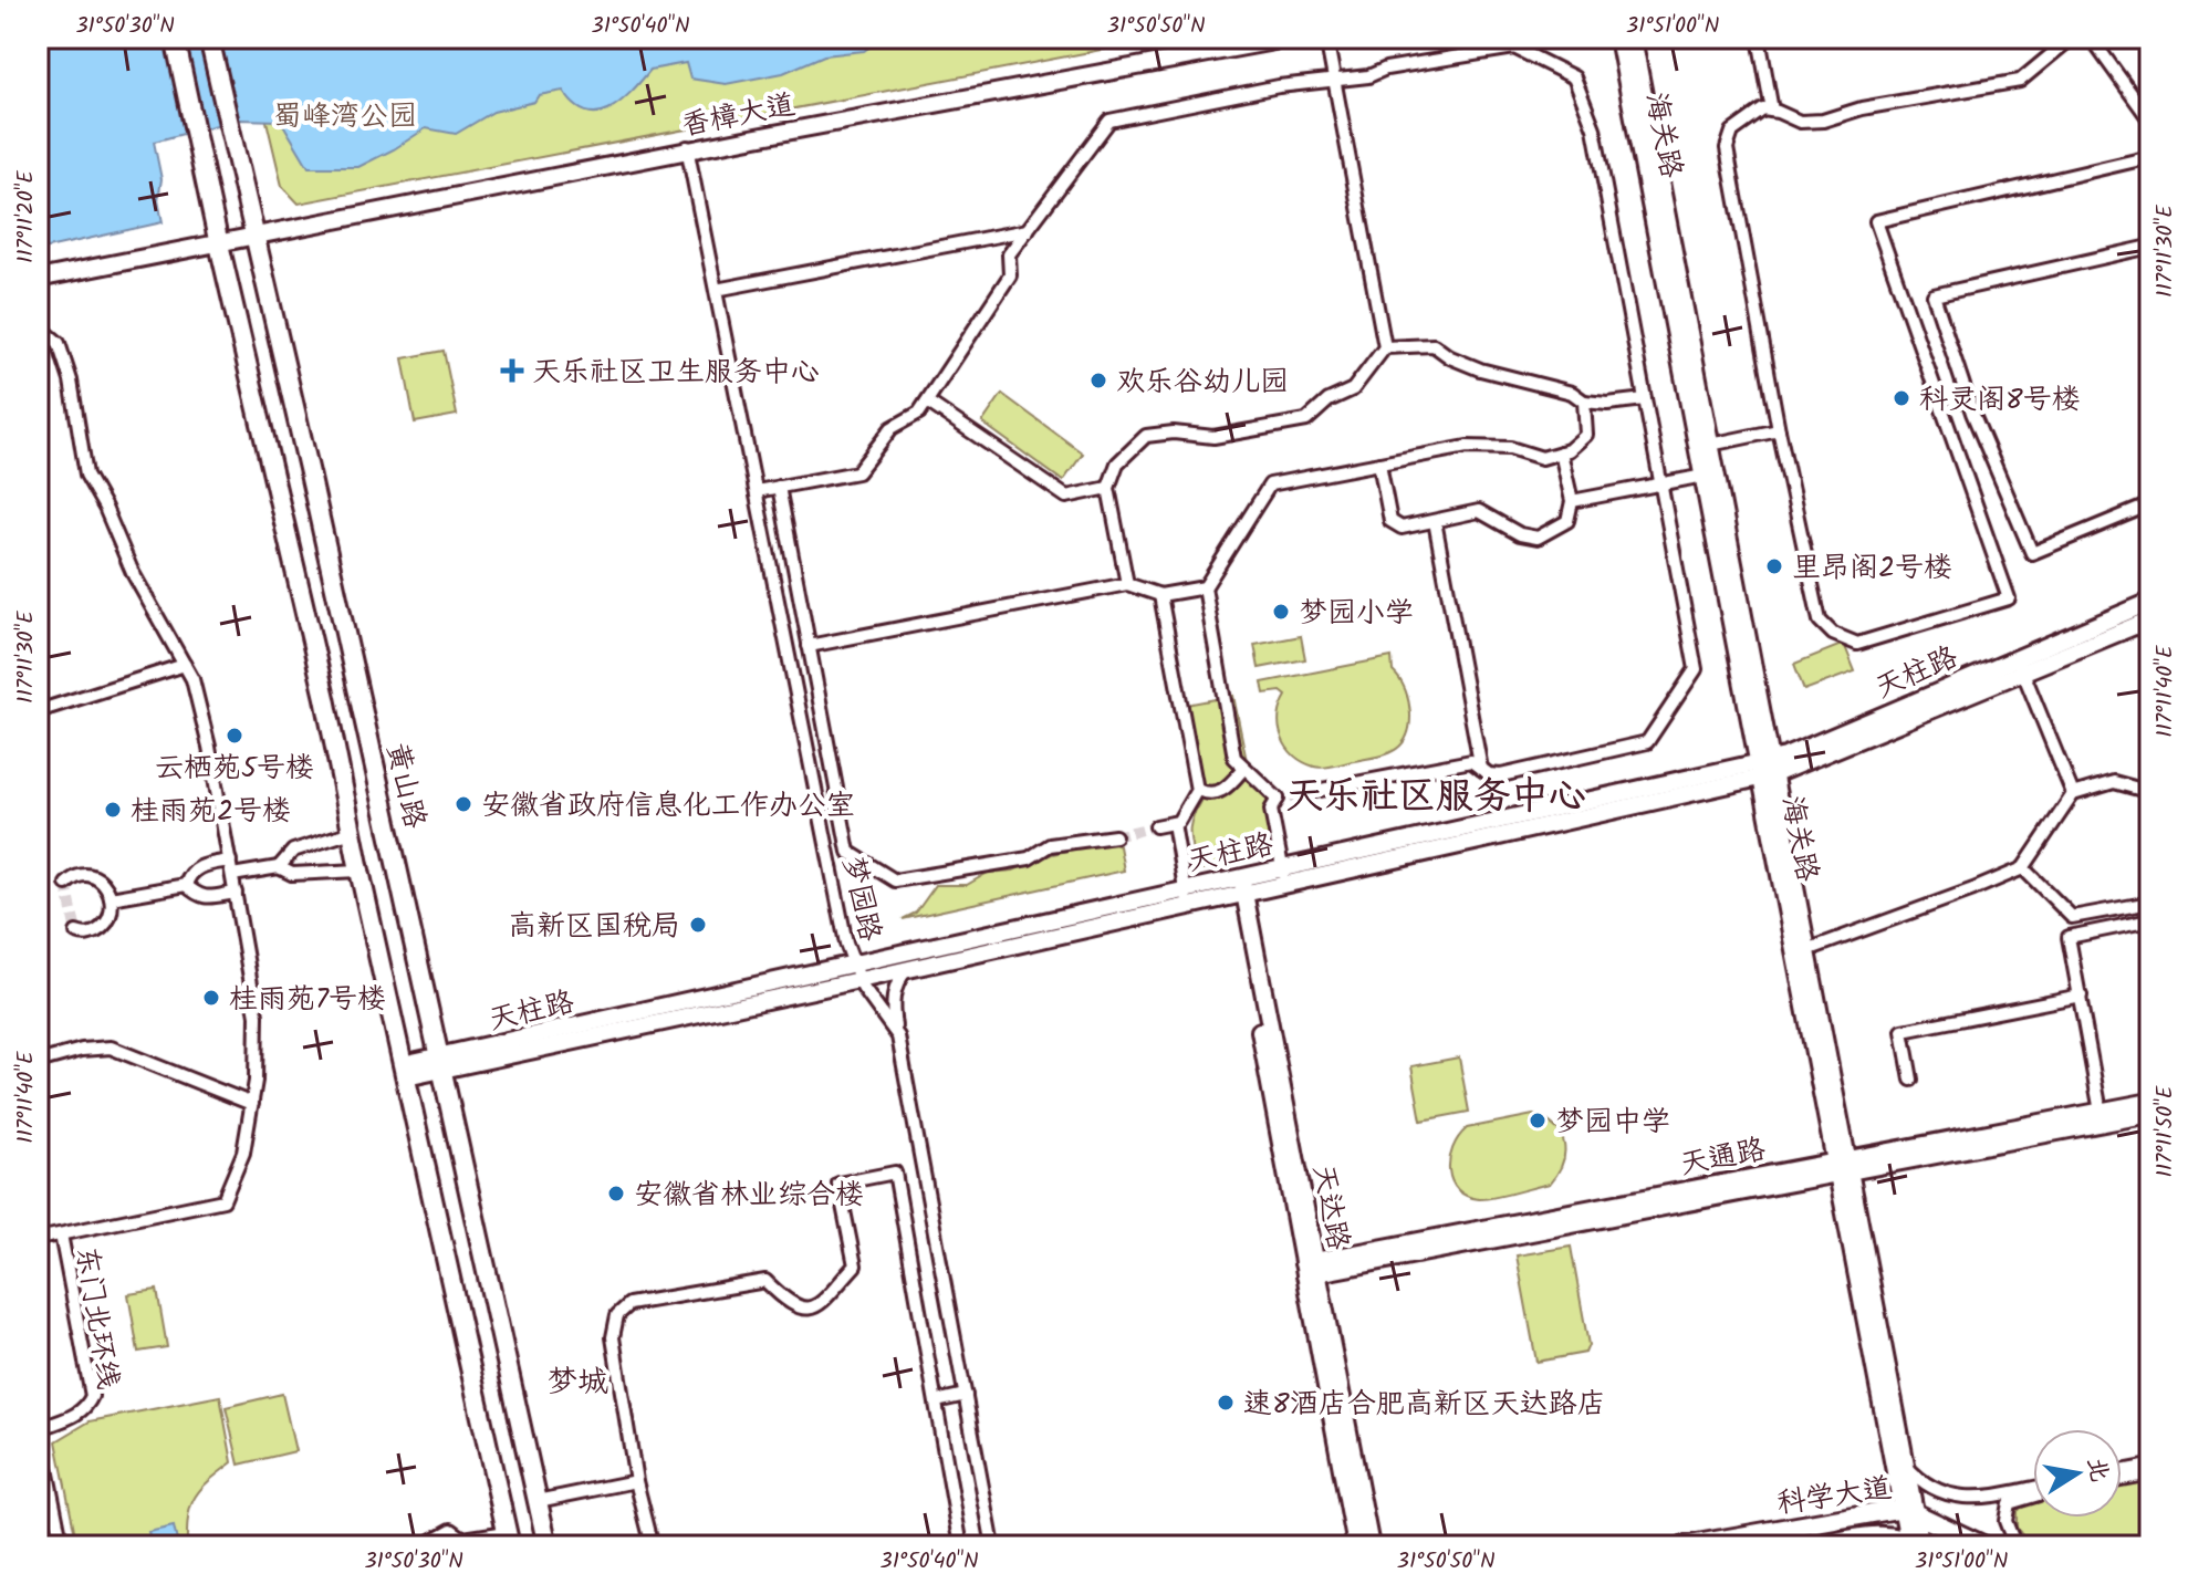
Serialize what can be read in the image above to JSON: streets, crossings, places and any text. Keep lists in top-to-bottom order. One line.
{"streets":{"main road":["黄山路","科学大道"],"street":["香樟大道","海关路","天柱路","梦园路","天通路","天达路","东门北环线"]},"crossings":[["香樟大道","黄山路"],["香樟大道","梦园路"],["海关路","天柱路"],["海关路","天通路"],["海关路","科学大道"],["天柱路","黄山路"],["天柱路","梦园路"],["天柱路","天达路"],["天通路","天达路"]],"districts":["天乐社区服务中心","梦城"],"parks":["蜀峰湾公园"],"places":{"health":["天乐社区卫生服务中心"],"other":["欢乐谷幼儿园","科灵阁8号楼","里昂阁2号楼","梦园小学","云栖苑5号楼","安徽省政府信息化工作办公室","桂雨苑2号楼","高新区国税局","桂雨苑7号楼","梦园中学","安徽省林业综合楼","速8酒店合肥高新区天达路店"]},"north":"right","coordinates":["31°50'30\"N","31°50'40\"N","31°50'50\"N","31°51'00\"N","117°11'20\"E","117°11'30\"E","117°11'40\"E","117°11'50\"E"]}
